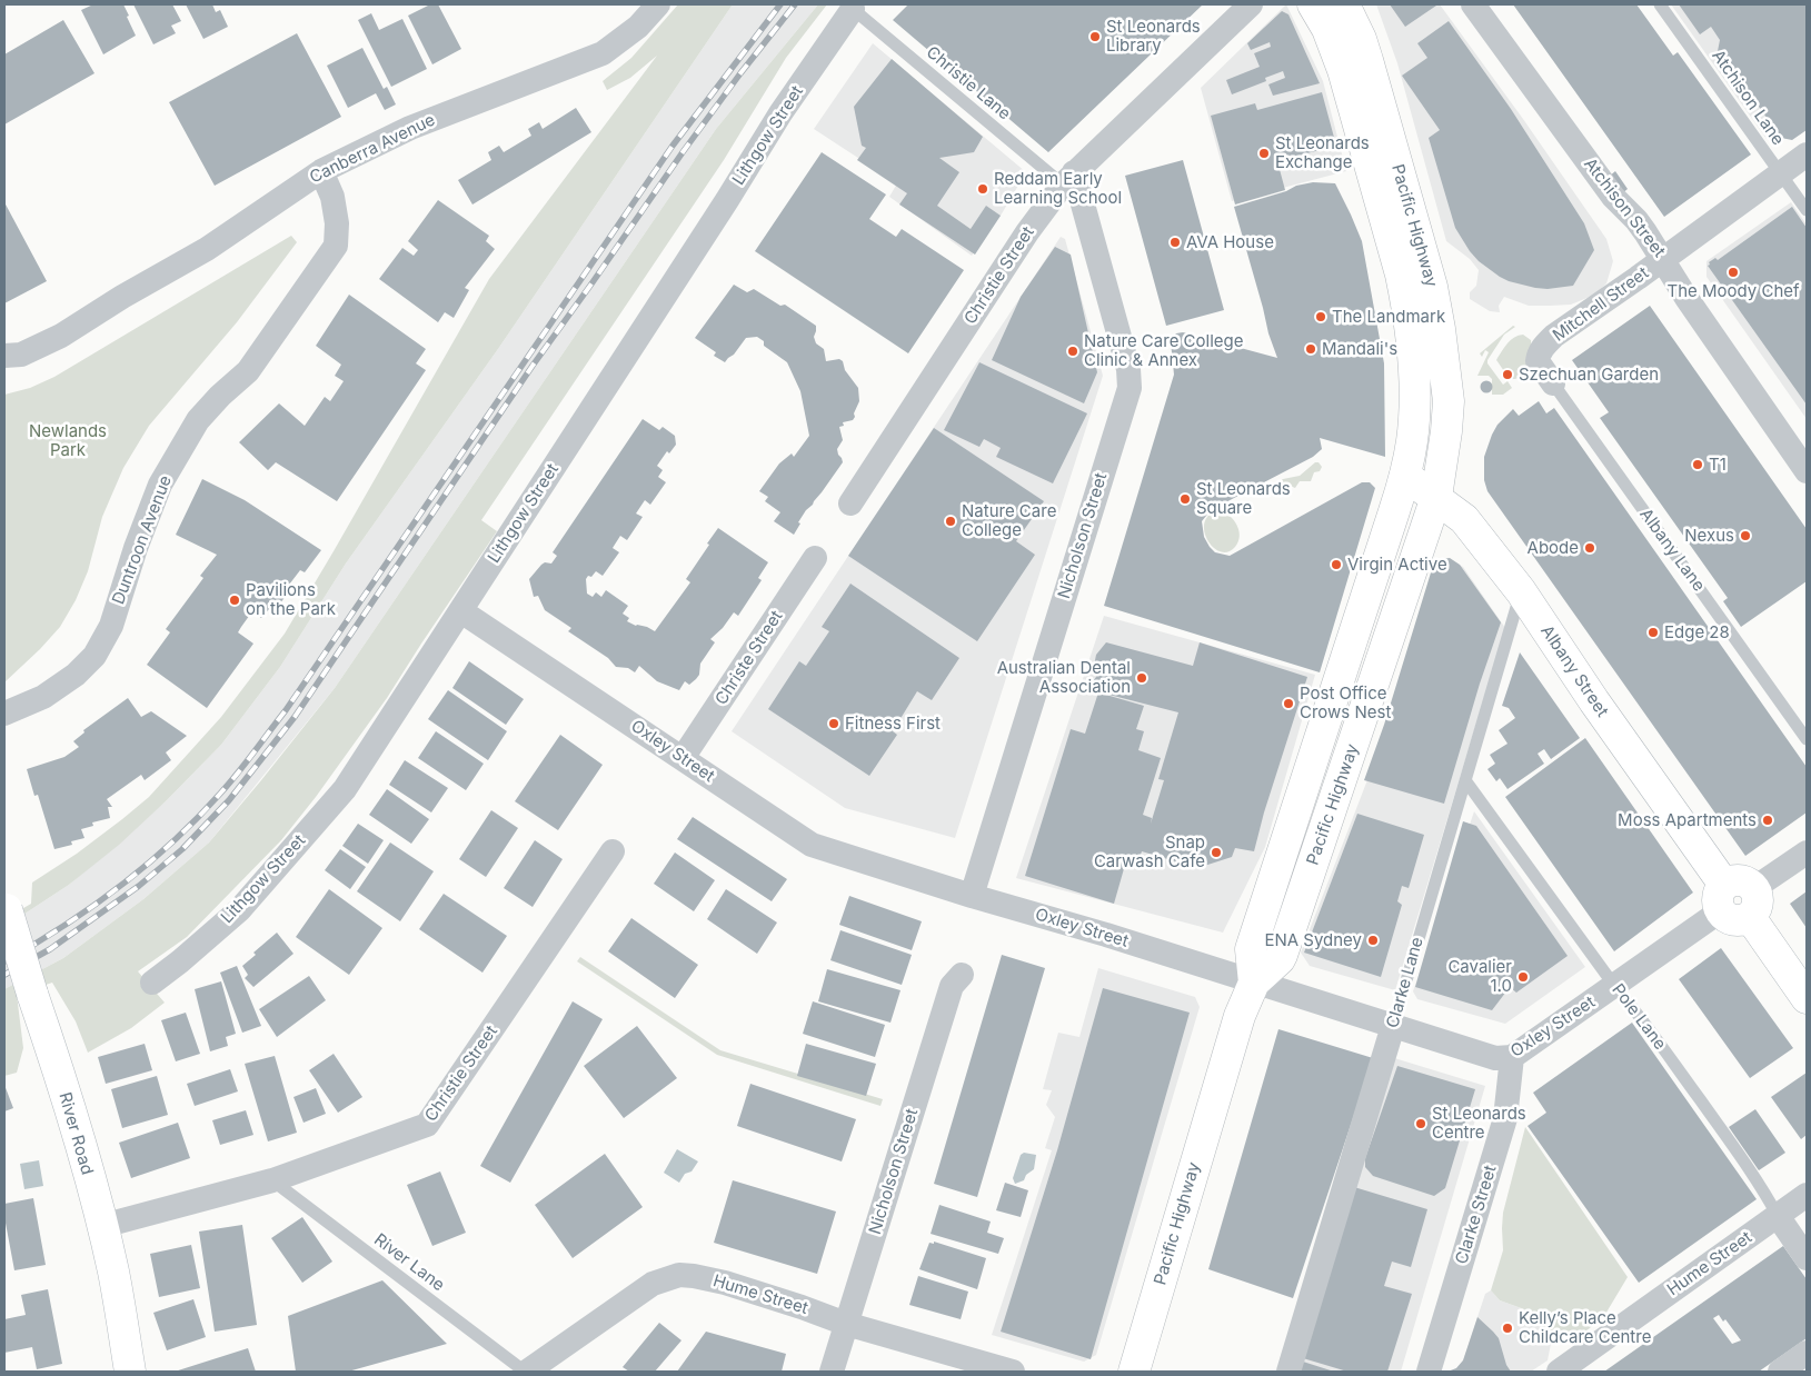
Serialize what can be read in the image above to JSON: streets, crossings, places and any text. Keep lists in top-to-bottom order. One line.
{"streets":{"main road":["Pacific Highway","Albany Street","River Road"],"street":["Lithgow Street","Canberra Avenue","Atchison Street","Christie Street","Mitchell Street","Nicholson Street","Duntroon Avenue","Albany Lane","Christe Street","Oxley Street","Clarke Lane","Pole Lane","Clarke Street","Hume Street"],"lane":["Christie Lane","Atchison Lane","River Lane"]},"crossings":[["Christie Lane","Lithgow Street"],["Christie Lane","Christie Street"],["Christie Lane","Nicholson Street"],["Atchison Lane","Mitchell Street"],["Lithgow Street","Oxley Street"],["Canberra Avenue","Duntroon Avenue"],["Atchison Street","Mitchell Street"],["Pacific Highway","Albany Street"],["Pacific Highway","Oxley Street"],["Christie Street","Nicholson Street"],["Christie Street","River Road"],["Christie Street","River Lane"],["Mitchell Street","Albany Lane"],["Nicholson Street","Oxley Street"],["Nicholson Street","Hume Street"],["Christe Street","Oxley Street"],["Albany Street","Oxley Street"],["Albany Street","Clarke Lane"],["Oxley Street","Clarke Lane"],["Oxley Street","Pole Lane"],["Oxley Street","Clarke Street"],["Clarke Lane","Pole Lane"],["Pole Lane","Hume Street"],["River Lane","Hume Street"]],"parks":["Newlands Park"],"places":["St Leonards Library","St Leonards Exchange","Reddam Early Learning School","AVA House","The Moody Chef","The Landmark","Mandali's","Nature Care College Clinic & Annex","Szechuan Garden","T1","St Leonards Square","Nature Care College","Nexus","Abode","Virgin Active","Pavilions on the Park","Edge 28","Australian Dental Association","Post Office Crows Nest","Fitness First","Moss Apartments","Snap Carwash Cafe","ENA Sydney","Cavalier 1.0","St Leonards Centre","Kelly’s Place Childcare Centre"]}
